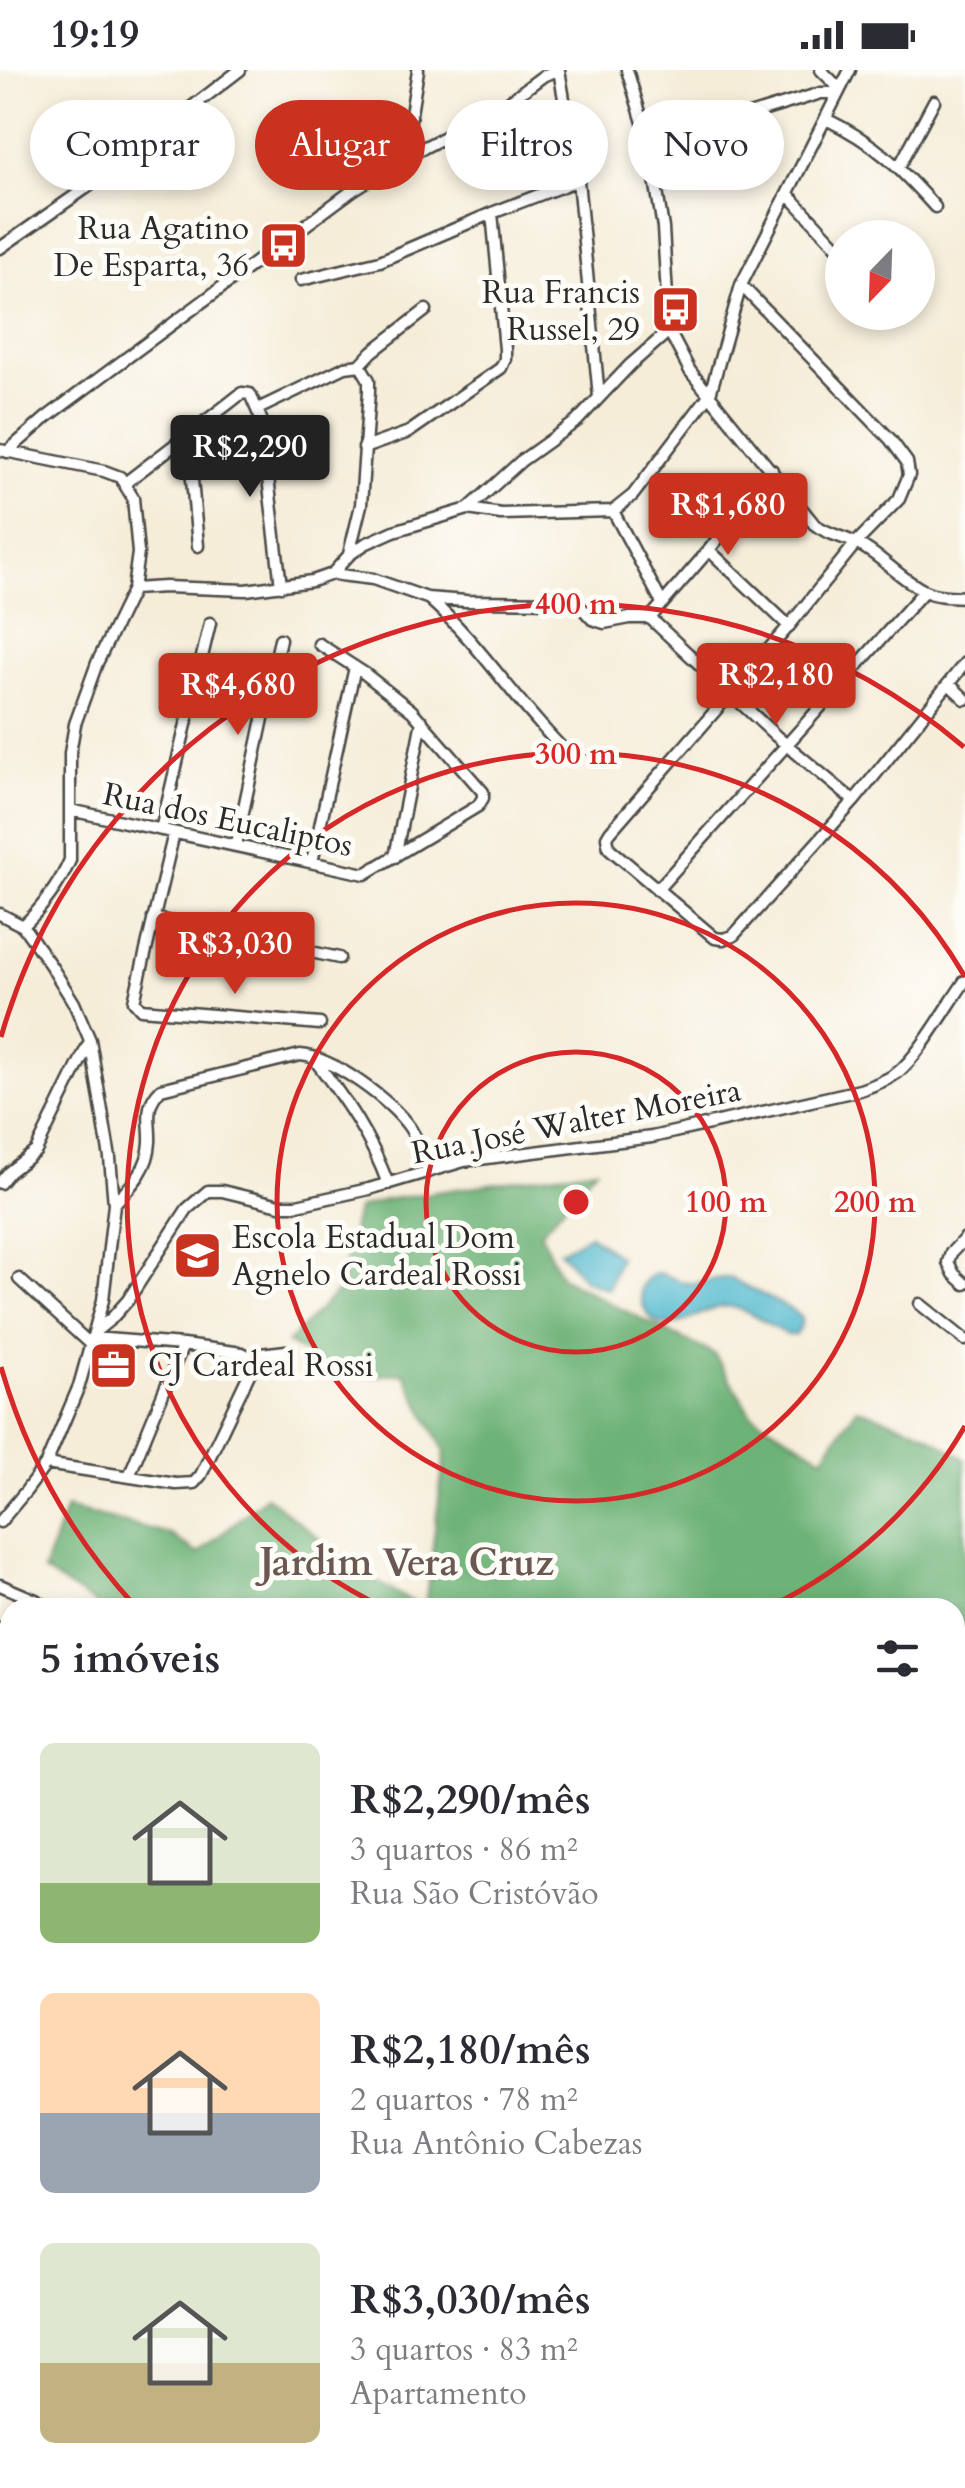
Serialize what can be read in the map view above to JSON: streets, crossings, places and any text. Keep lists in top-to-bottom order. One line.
{"streets":{"street":["Rua dos Eucaliptos","Rua José Walter Moreira"]},"districts":["Jardim Vera Cruz"],"places":{"bus stop":["Rua Agatino De Esparta, 36","Rua Francis Russel, 29"],"school or university":["Escola Estadual Dom Agnelo Cardeal Rossi"],"office":["CJ Cardeal Rossi"]},"north":"bottom left","page":{"status":"19:19","chip":["Comprar","Alugar","Filtros","Novo"],"price":["R$2,290","R$1,680","R$2,180","R$4,680","R$3,030"],"heading":"5 imóveis","list":[{"name":"R$2,290/mês","note":"3 quartos · 86 m² · Rua São Cristóvão"},{"name":"R$2,180/mês","note":"2 quartos · 78 m² · Rua Antônio Cabezas"},{"name":"R$3,030/mês","note":"3 quartos · 83 m² · Apartamento"}]},"rings":["400 m","300 m","100 m","200 m"]}
